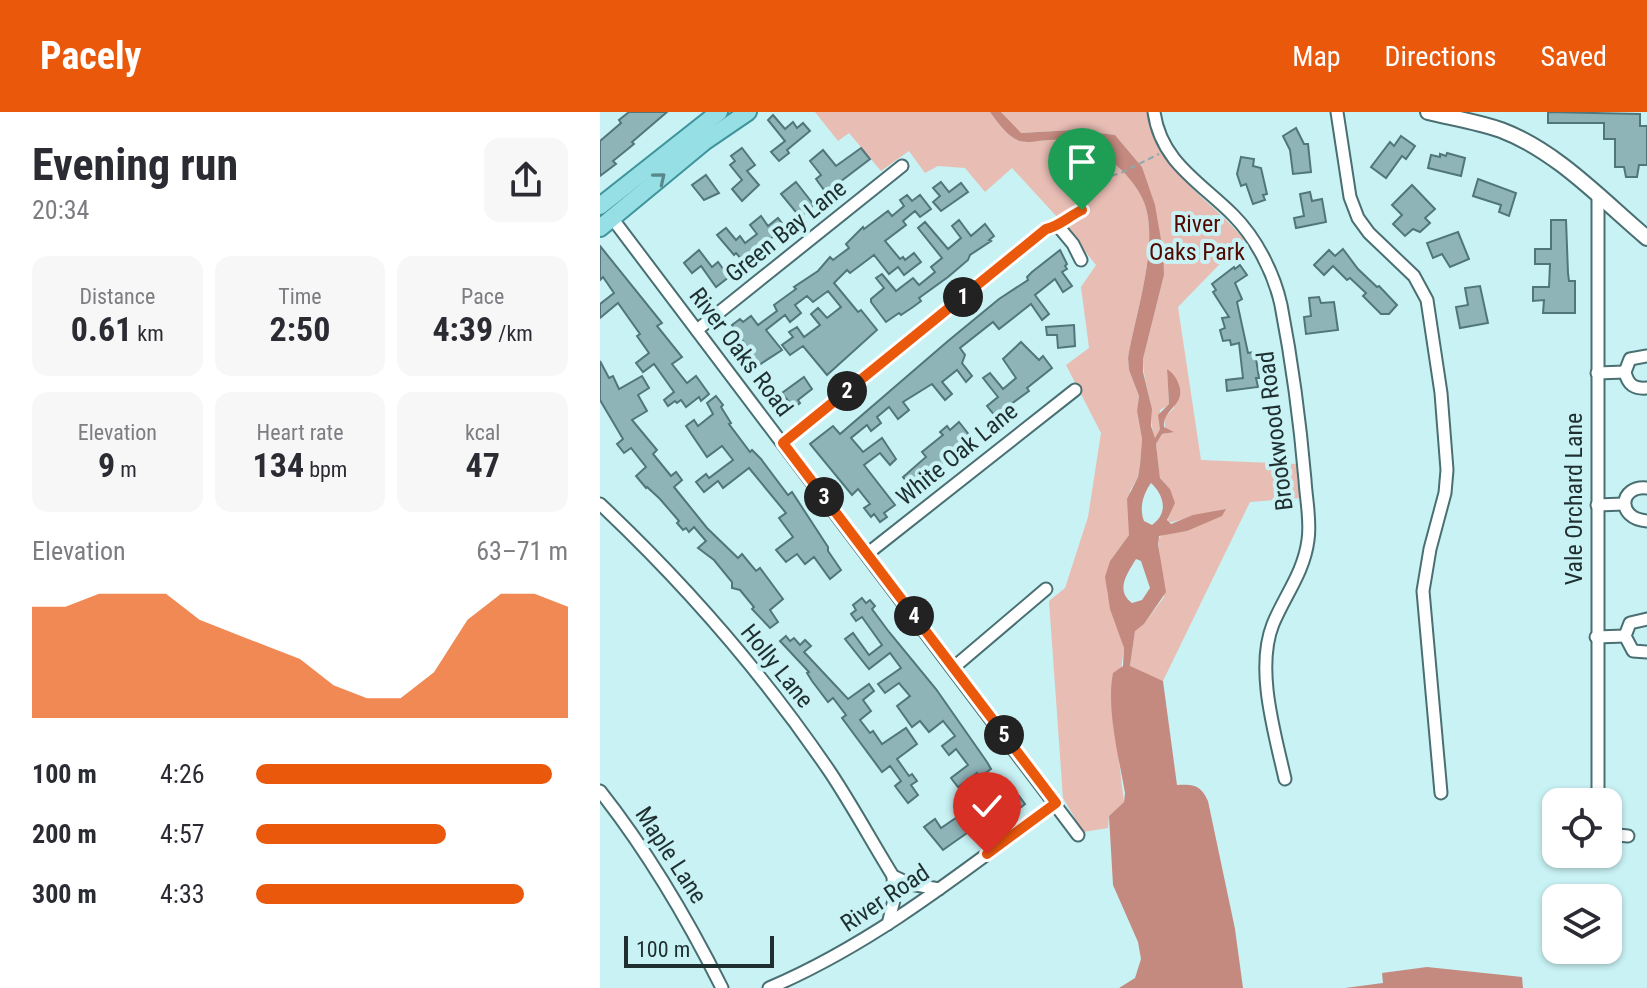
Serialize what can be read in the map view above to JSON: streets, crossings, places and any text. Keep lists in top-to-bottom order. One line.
{"streets":{"street":["Green Bay Lane","River Oaks Road","Brookwood Road","White Oak Lane","Vale Orchard Lane","Holly Lane","Maple Lane","River Road"]},"crossings":[["Green Bay Lane","River Oaks Road"],["River Oaks Road","White Oak Lane"],["River Oaks Road","River Road"]],"parks":["River Oaks Park"],"scale_bar":"100 m","page":{"header":"Pacely","nav":["Map","Directions","Saved"],"heading":["Evening run","20:34"],"stats":[["Distance","0.61 km"],["Time","2:50"],["Pace","4:39 /km"],["Elevation","9 m"],["Heart rate","134 bpm"],["kcal","47"]],"pins":["1","2","3","4","5"],"chart":["Elevation","63–71 m"],"list":[{"name":"100 m","note":"4:26"},{"name":"200 m","note":"4:57"},{"name":"300 m","note":"4:33"}],"scale":"100 m"}}
